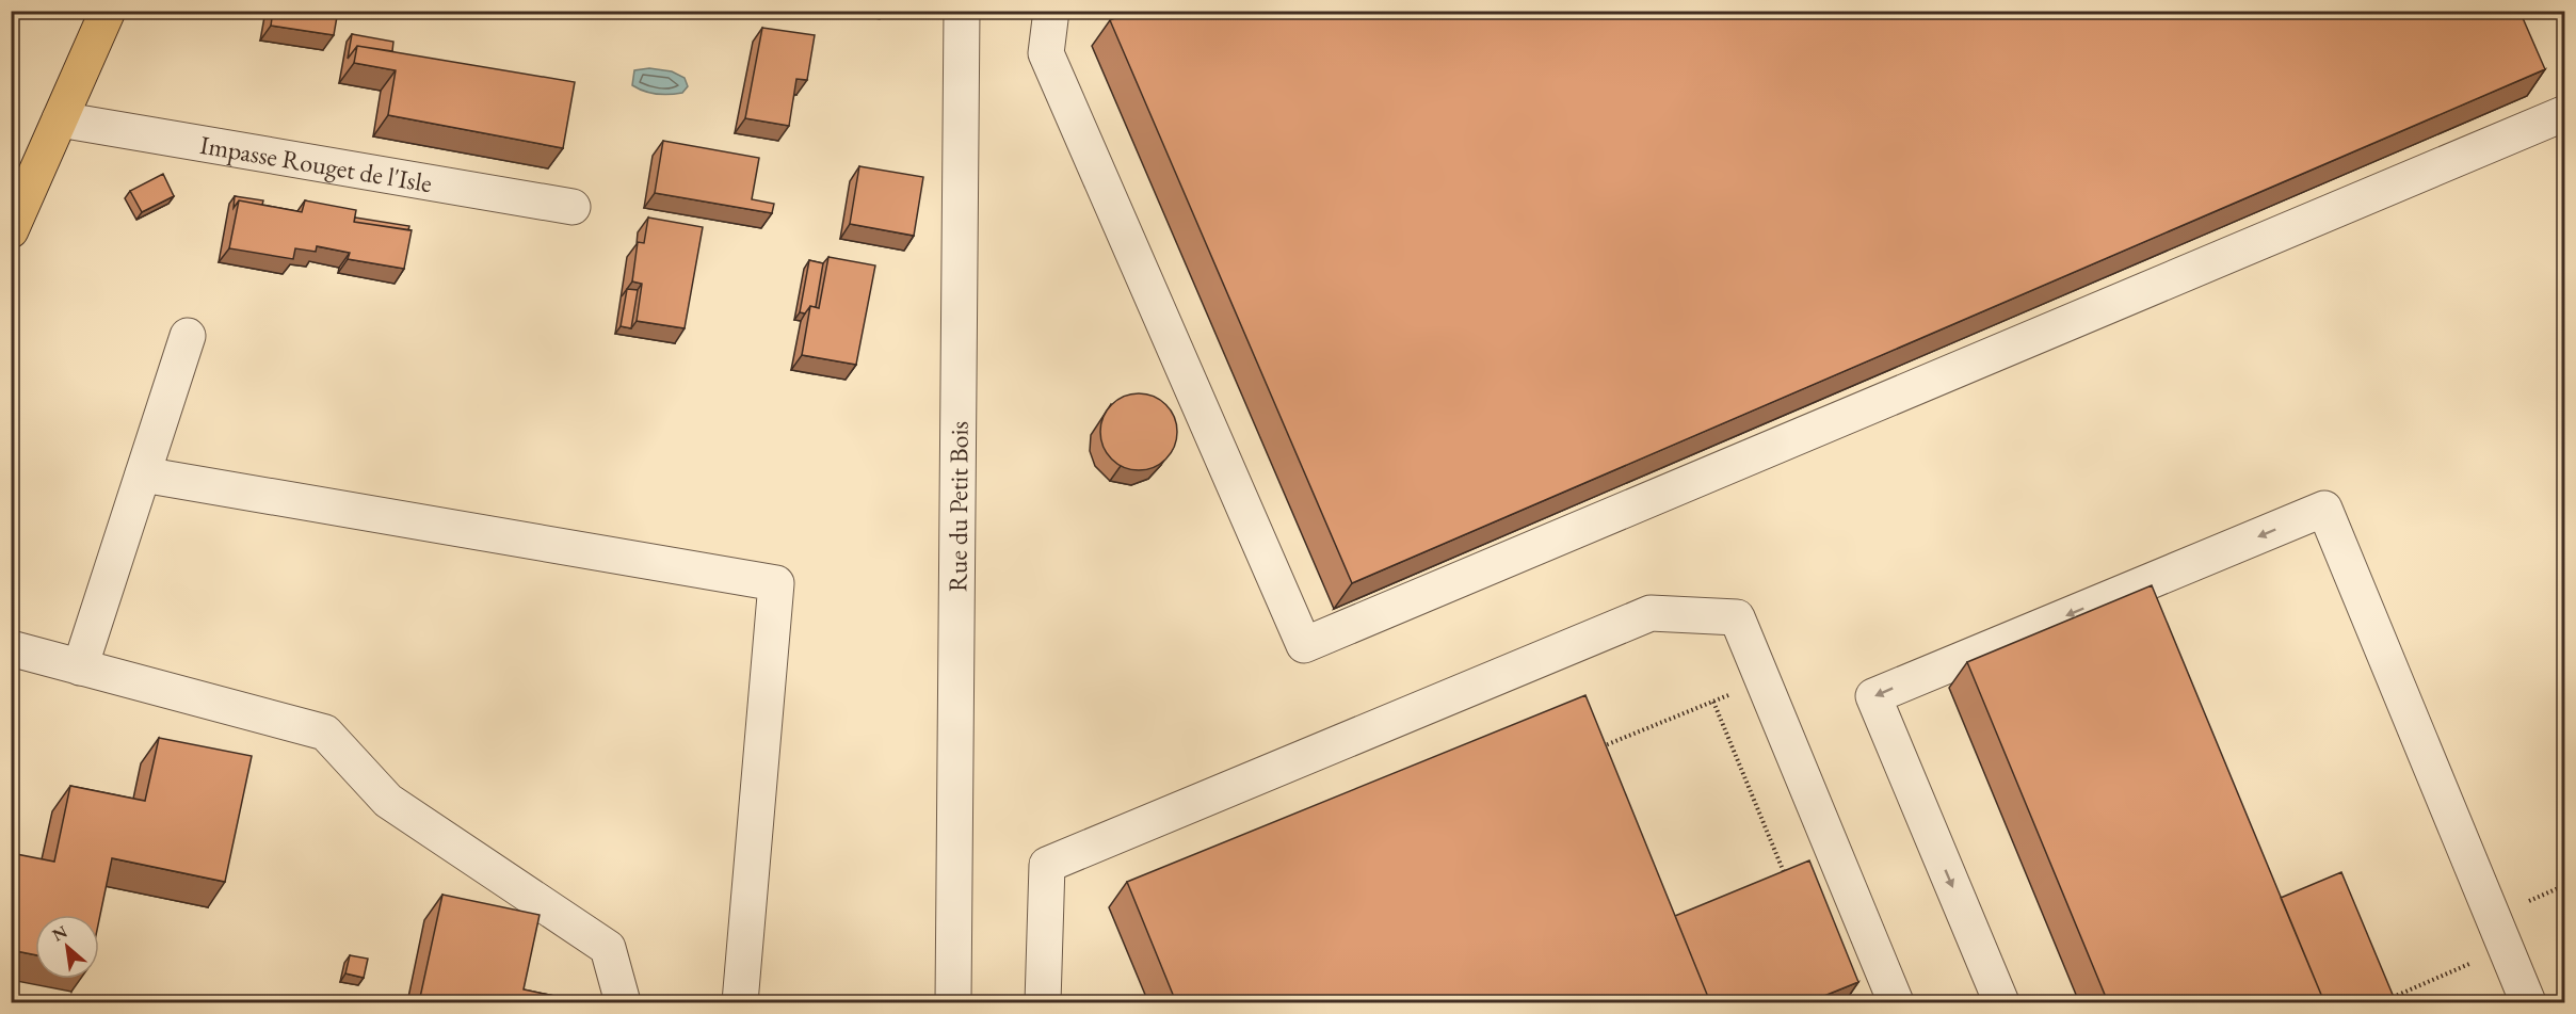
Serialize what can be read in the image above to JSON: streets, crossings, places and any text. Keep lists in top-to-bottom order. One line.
{"streets":{"street":["Impasse Rouget de l'Isle","Rue du Petit Bois"]},"north":"top left"}
